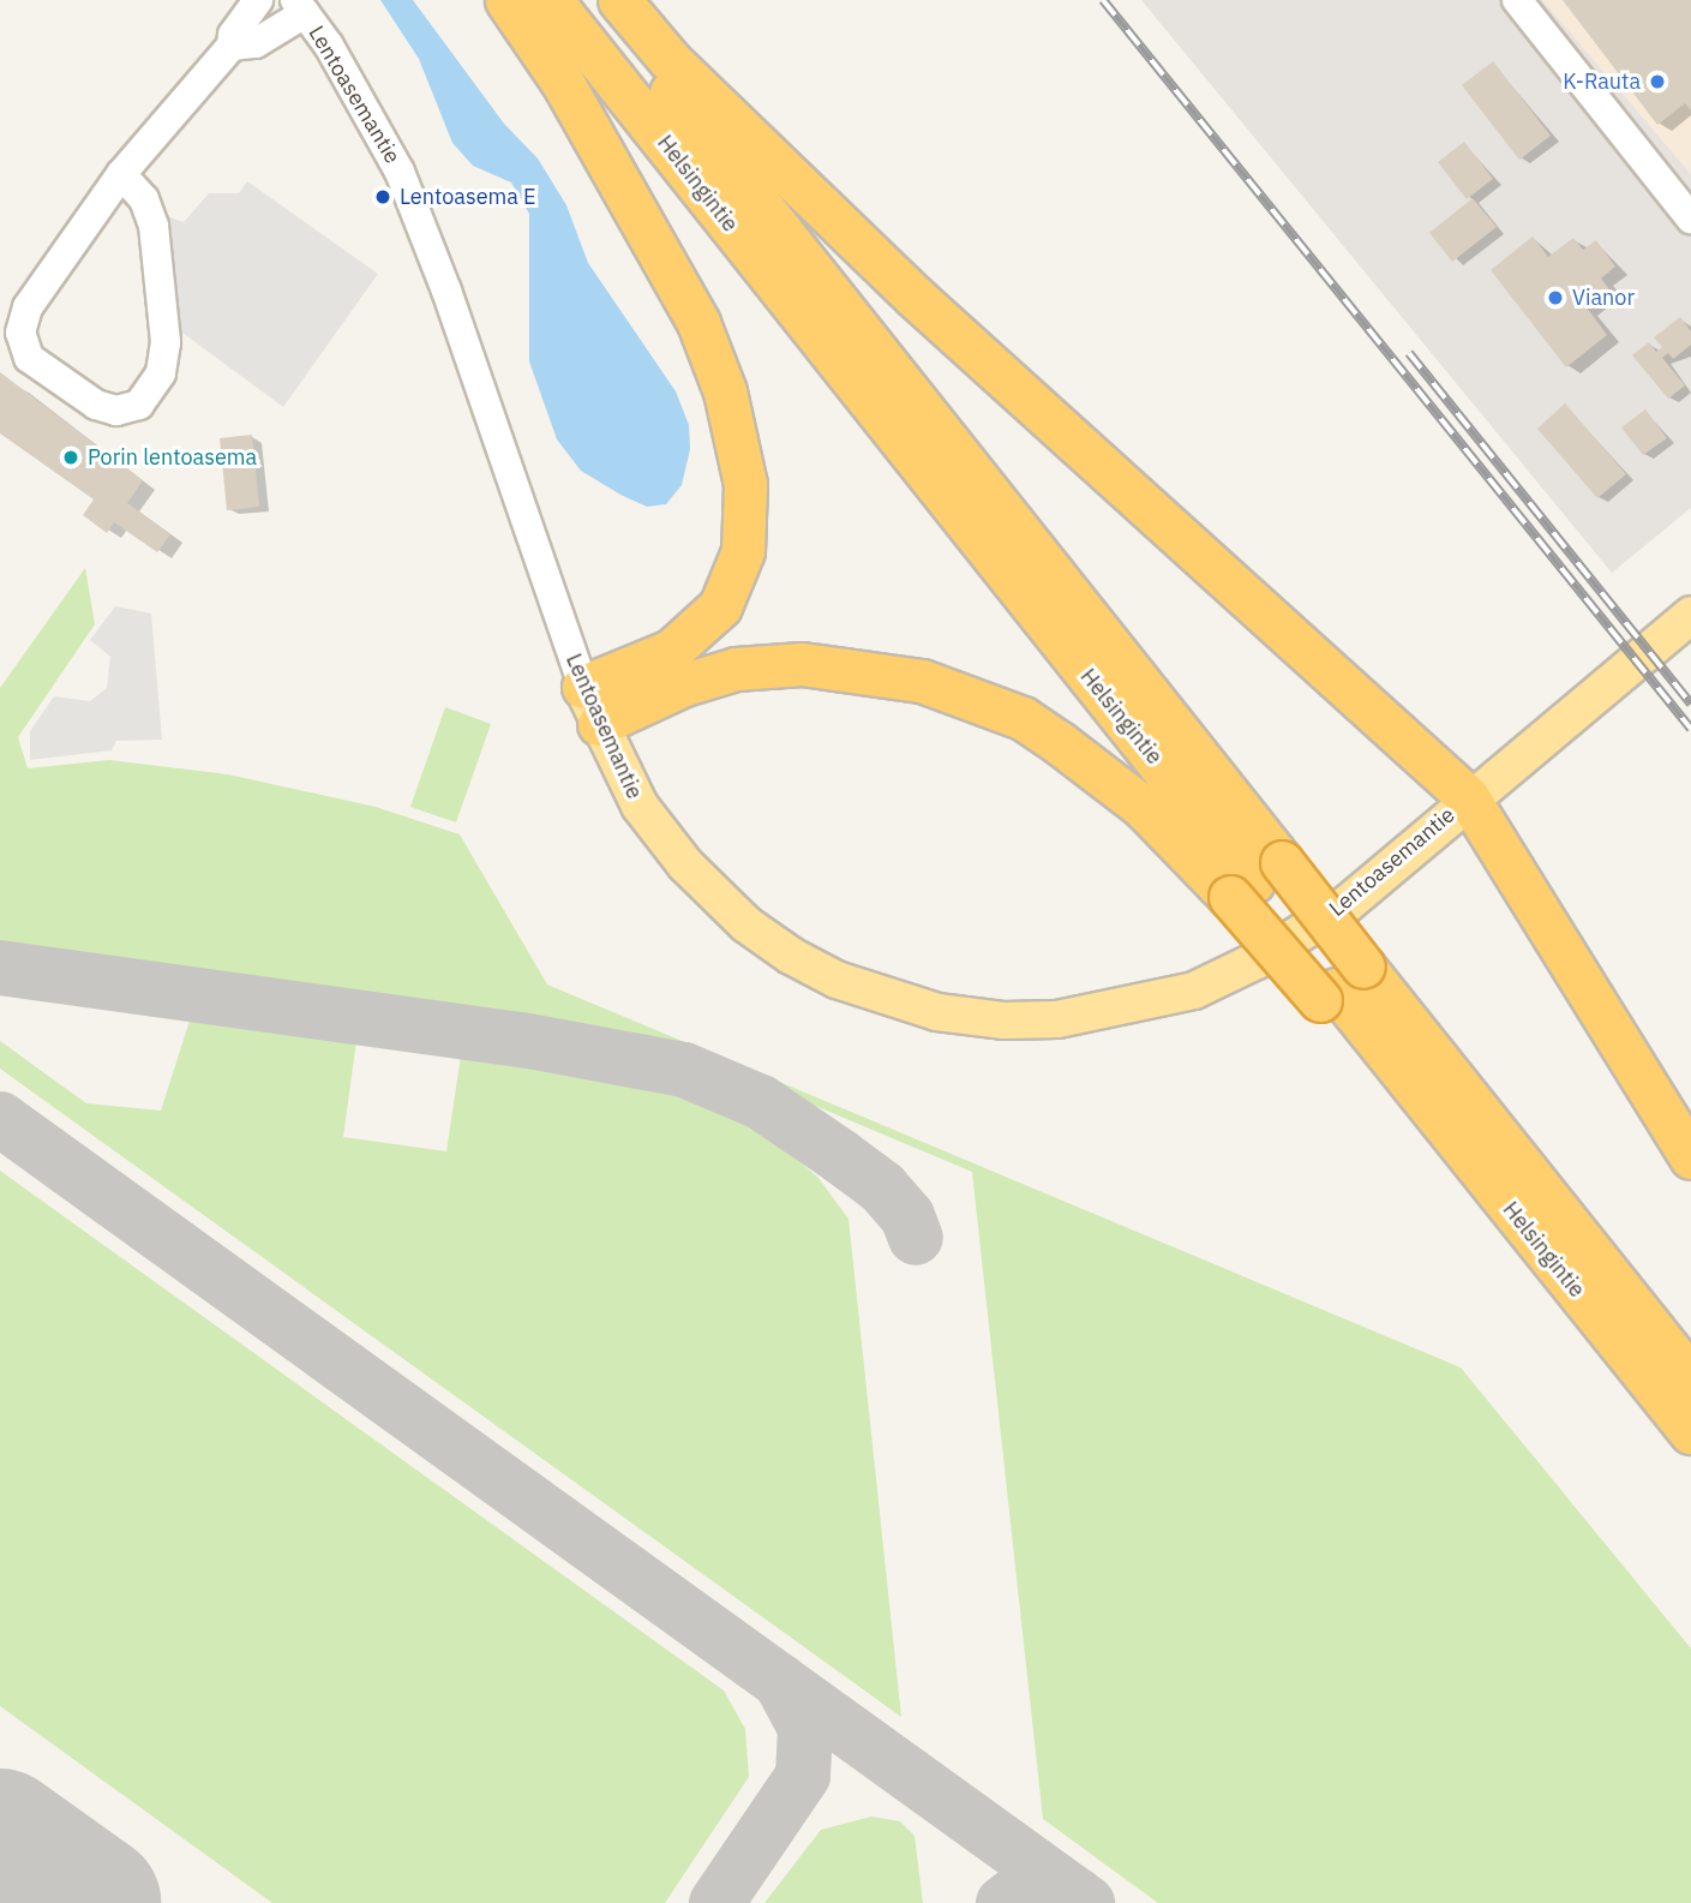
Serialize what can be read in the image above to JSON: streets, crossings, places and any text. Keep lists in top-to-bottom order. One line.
{"streets":{"highway":["Helsingintie"],"main road":["Lentoasemantie"]},"places":["K-Rauta","Lentoasema E","Vianor","Porin lentoasema"]}
